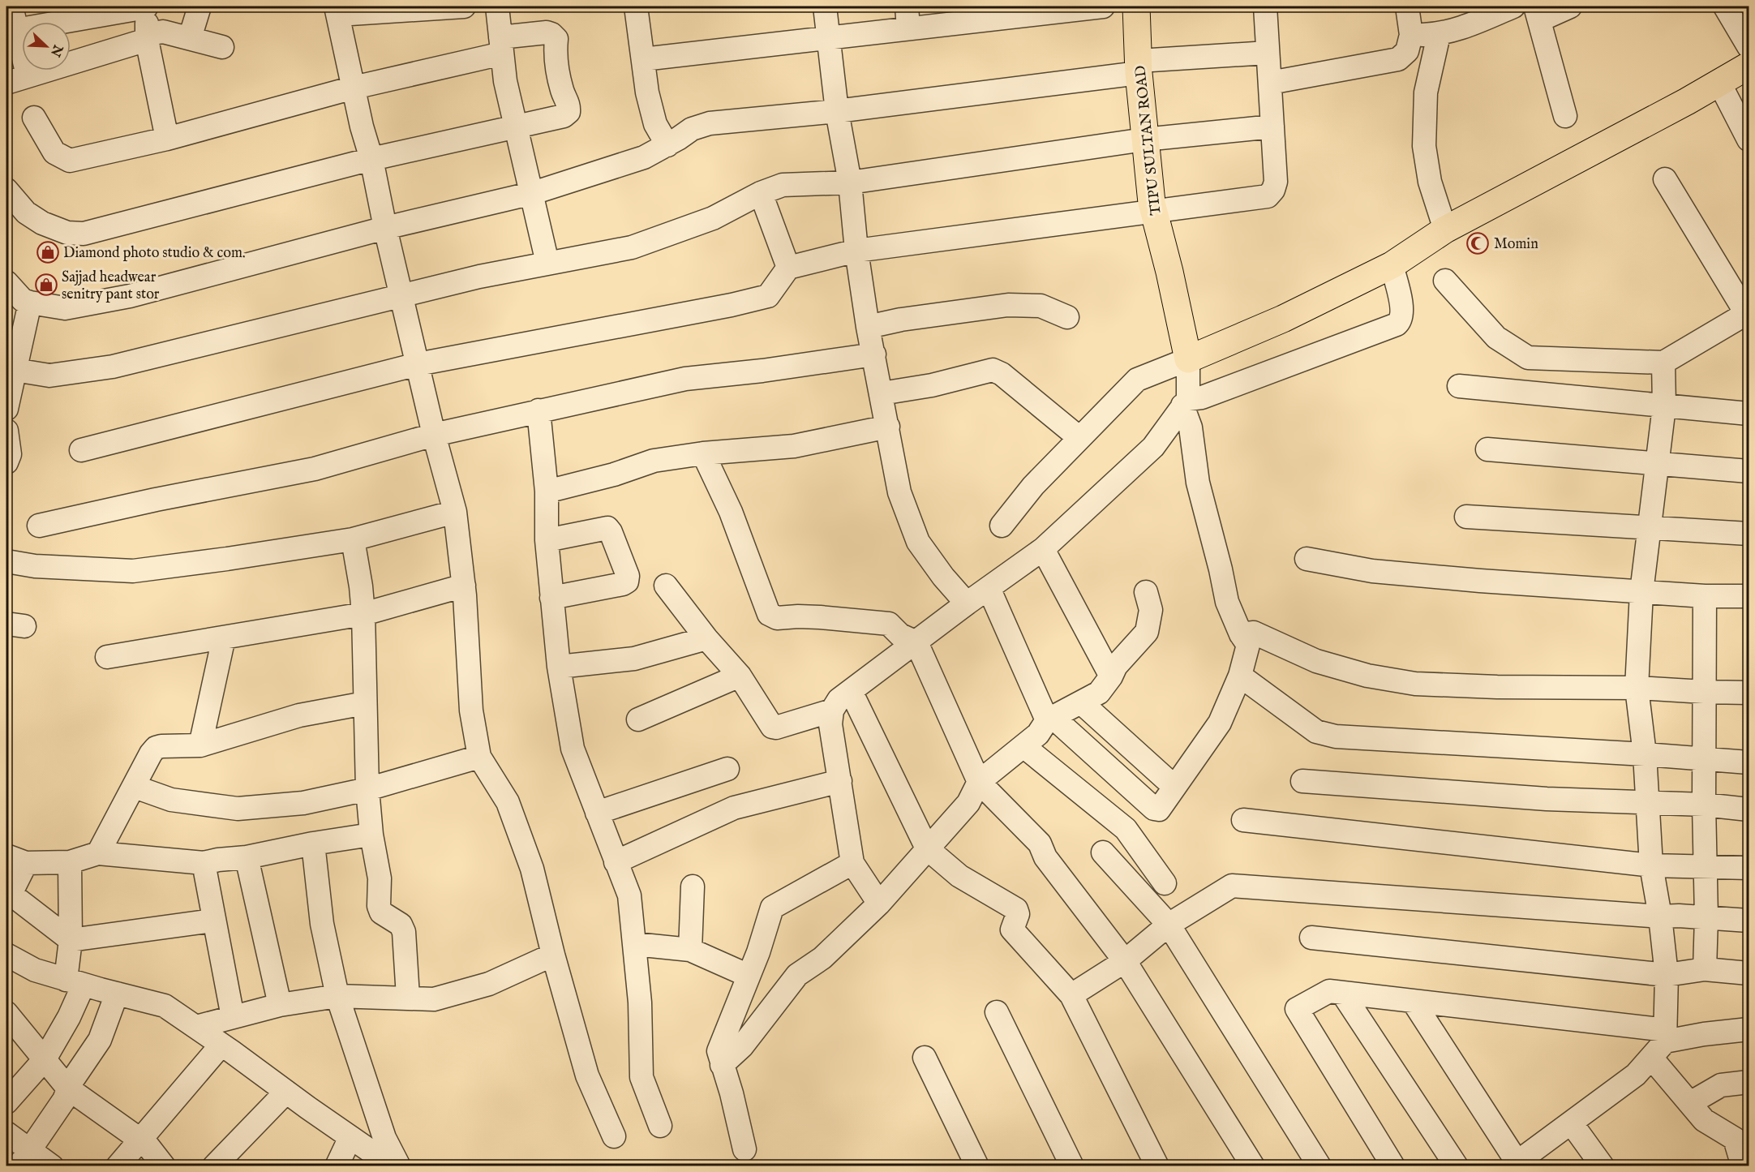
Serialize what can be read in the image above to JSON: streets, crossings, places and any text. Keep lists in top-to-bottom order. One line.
{"streets":{"main road":["TIPU SULTAN ROAD"]},"places":{"mosque":["Momin"],"shop":["Diamond photo studio & com.","Sajjad headwear senitry pant stor"]},"north":"bottom right"}
